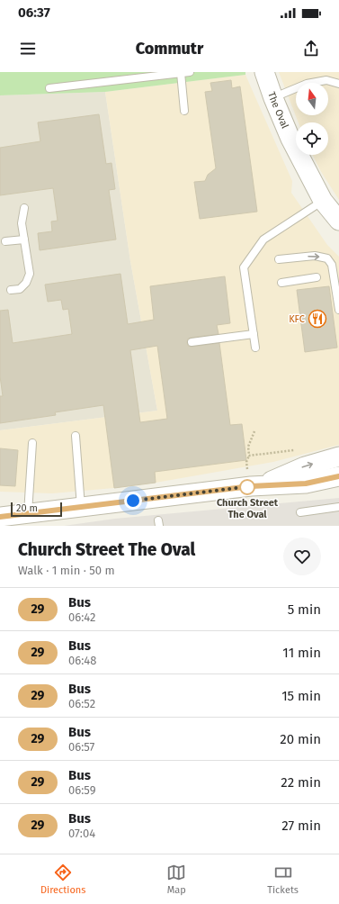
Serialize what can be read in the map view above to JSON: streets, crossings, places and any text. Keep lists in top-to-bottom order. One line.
{"streets":{"street":["The Oval"]},"places":{"restaurant":["KFC"],"other":["Church Street The Oval"]},"lines":["bus line 29"],"scale_bar":"20 m","north":"top","page":{"status":"06:37","header":"Commutr","scale":"20 m","heading":["Church Street The Oval","Walk · 1 min · 50 m"],"list":[{"mark":"29","name":"Bus","note":"06:42","value":"5 min"},{"mark":"29","name":"Bus","note":"06:48","value":"11 min"},{"mark":"29","name":"Bus","note":"06:52","value":"15 min"},{"mark":"29","name":"Bus","note":"06:57","value":"20 min"},{"mark":"29","name":"Bus","note":"06:59","value":"22 min"},{"mark":"29","name":"Bus","note":"07:04","value":"27 min"}],"tabs":["Directions","Map","Tickets"]}}
